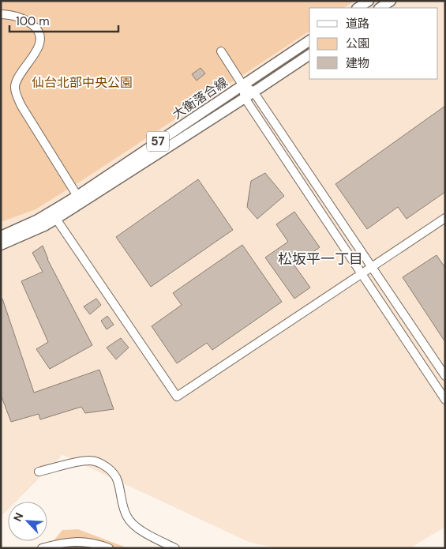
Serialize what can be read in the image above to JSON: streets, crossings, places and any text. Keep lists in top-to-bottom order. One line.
{"streets":{"main road":["大衡落合線","57"]},"districts":["松坂平一丁目"],"parks":["仙台北部中央公園"],"legend":["道路","公園","建物"],"scale_bar":"100 m","north":"top left"}
